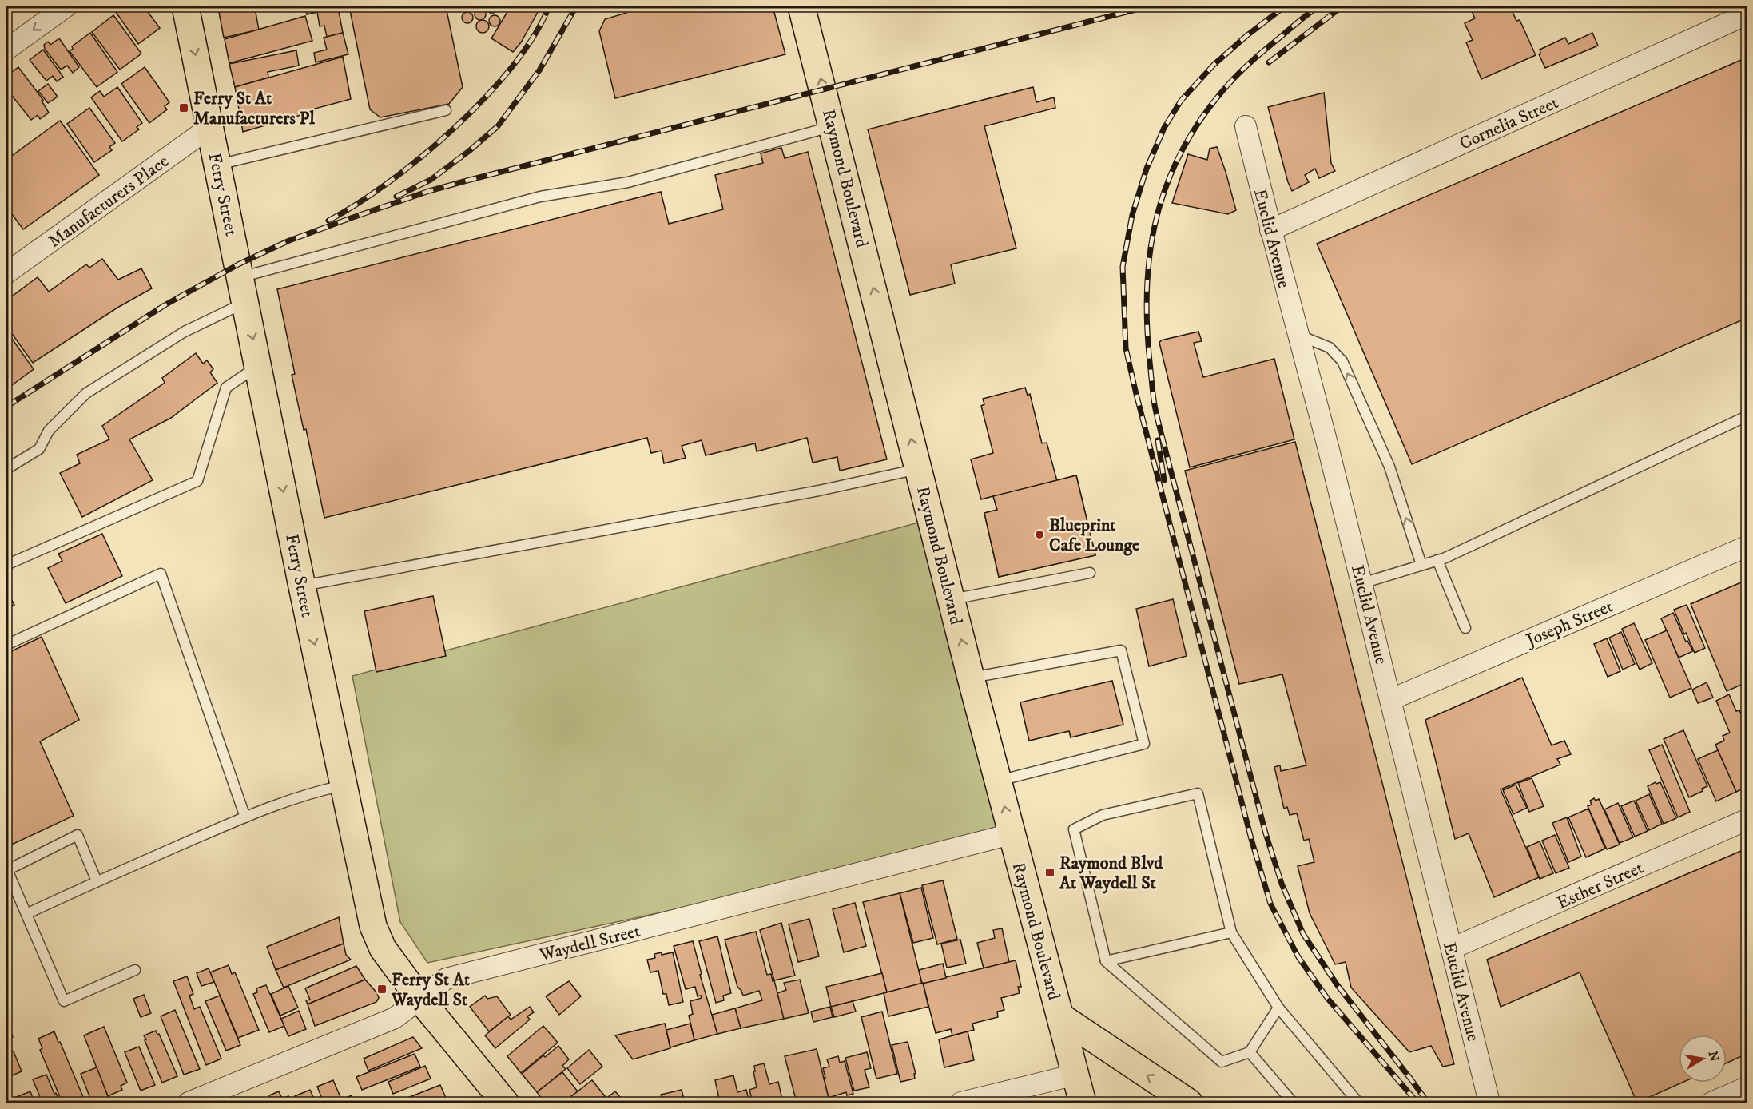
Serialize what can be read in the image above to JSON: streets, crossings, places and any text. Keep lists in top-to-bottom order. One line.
{"streets":{"main road":["Raymond Boulevard","Ferry Street"],"street":["Cornelia Street","Manufacturers Place","Euclid Avenue","Joseph Street","Esther Street","Waydell Street"]},"crossings":[["Cornelia Street","Euclid Avenue"],["Raymond Boulevard","Waydell Street"],["Ferry Street","Manufacturers Place"],["Ferry Street","Waydell Street"],["Euclid Avenue","Joseph Street"],["Euclid Avenue","Esther Street"]],"one_way":["Raymond Boulevard","Ferry Street"],"places":{"transit":["Ferry St At Manufacturers Pl","Raymond Blvd At Waydell St","Ferry St At Waydell St"],"other":["Blueprint Cafe Lounge"]},"north":"right"}
